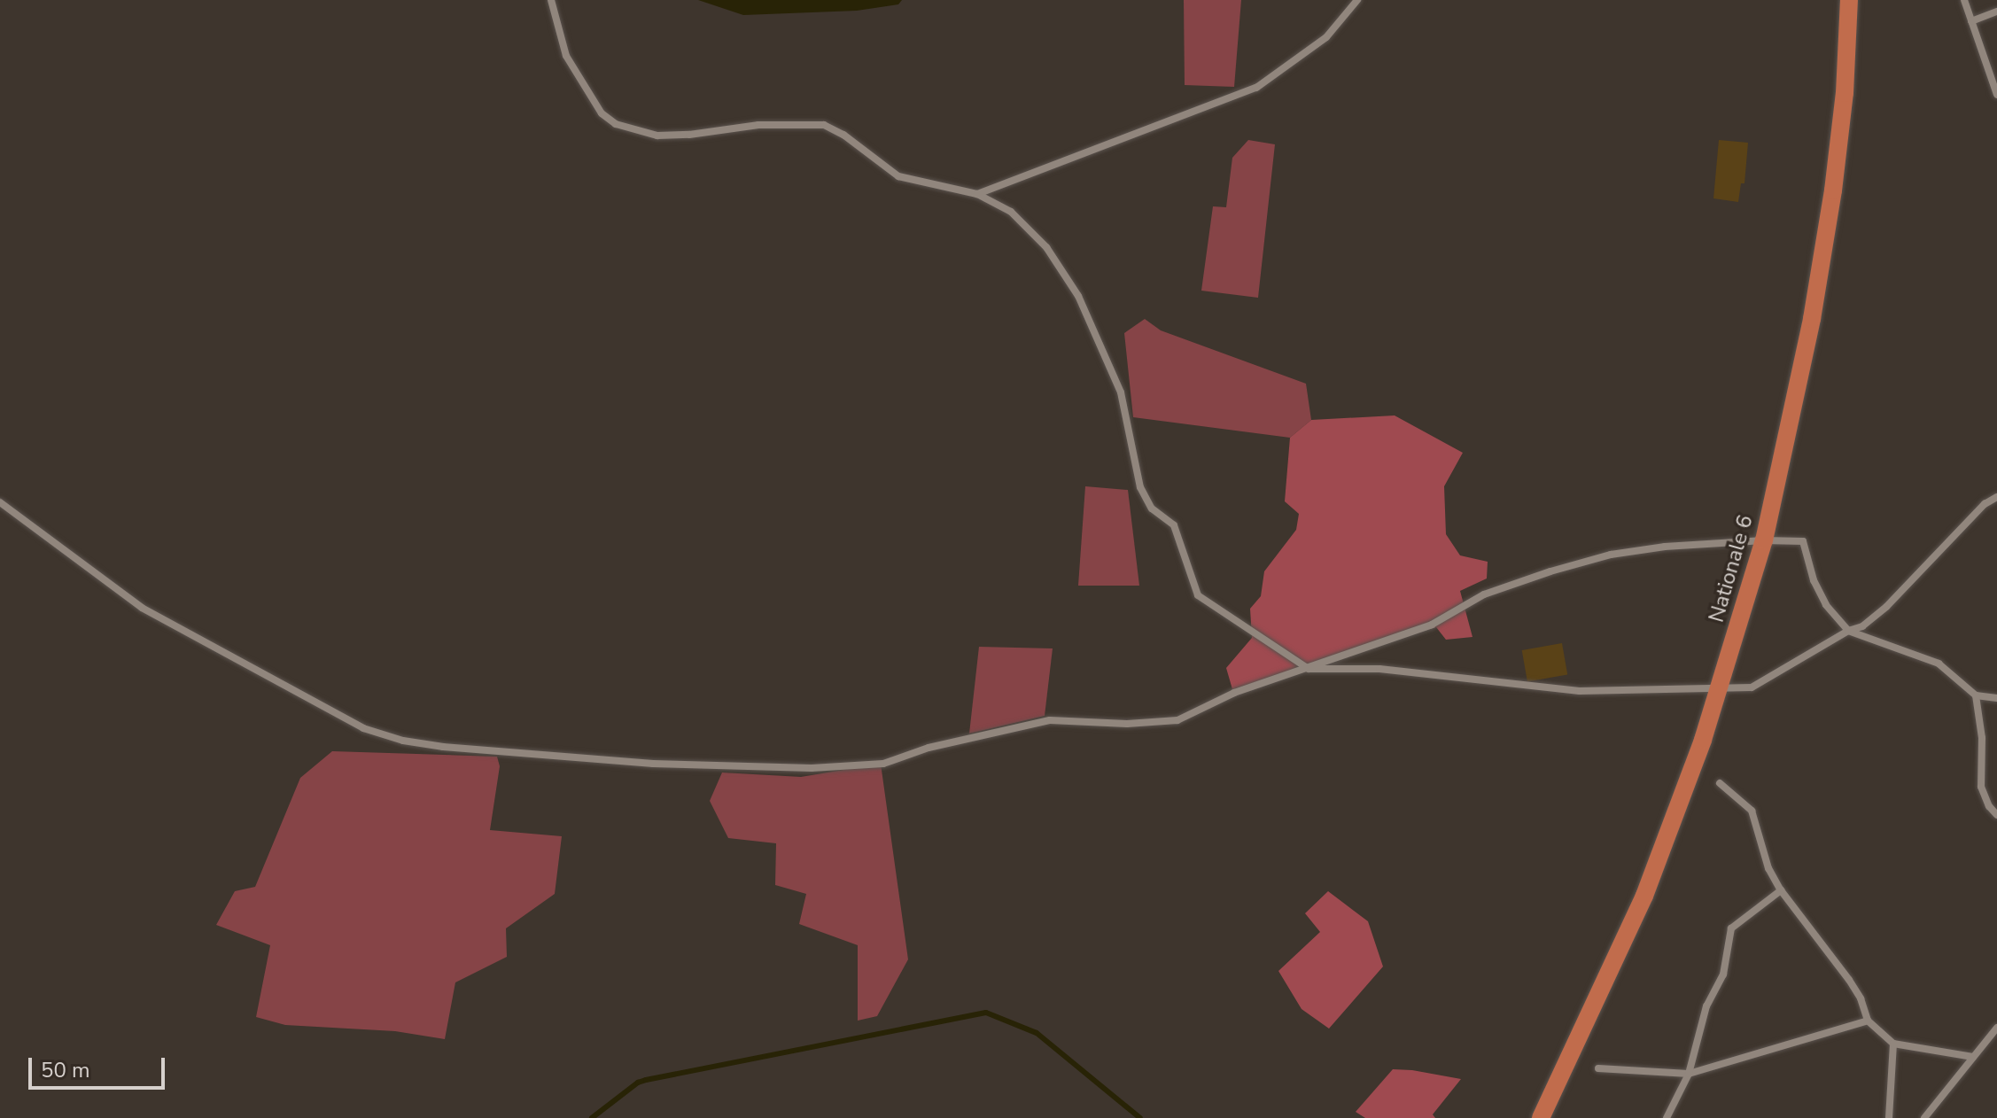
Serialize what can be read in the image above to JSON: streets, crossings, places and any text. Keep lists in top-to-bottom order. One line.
{"streets":{"main road":["Nationale 6"]},"scale_bar":"50 m"}
